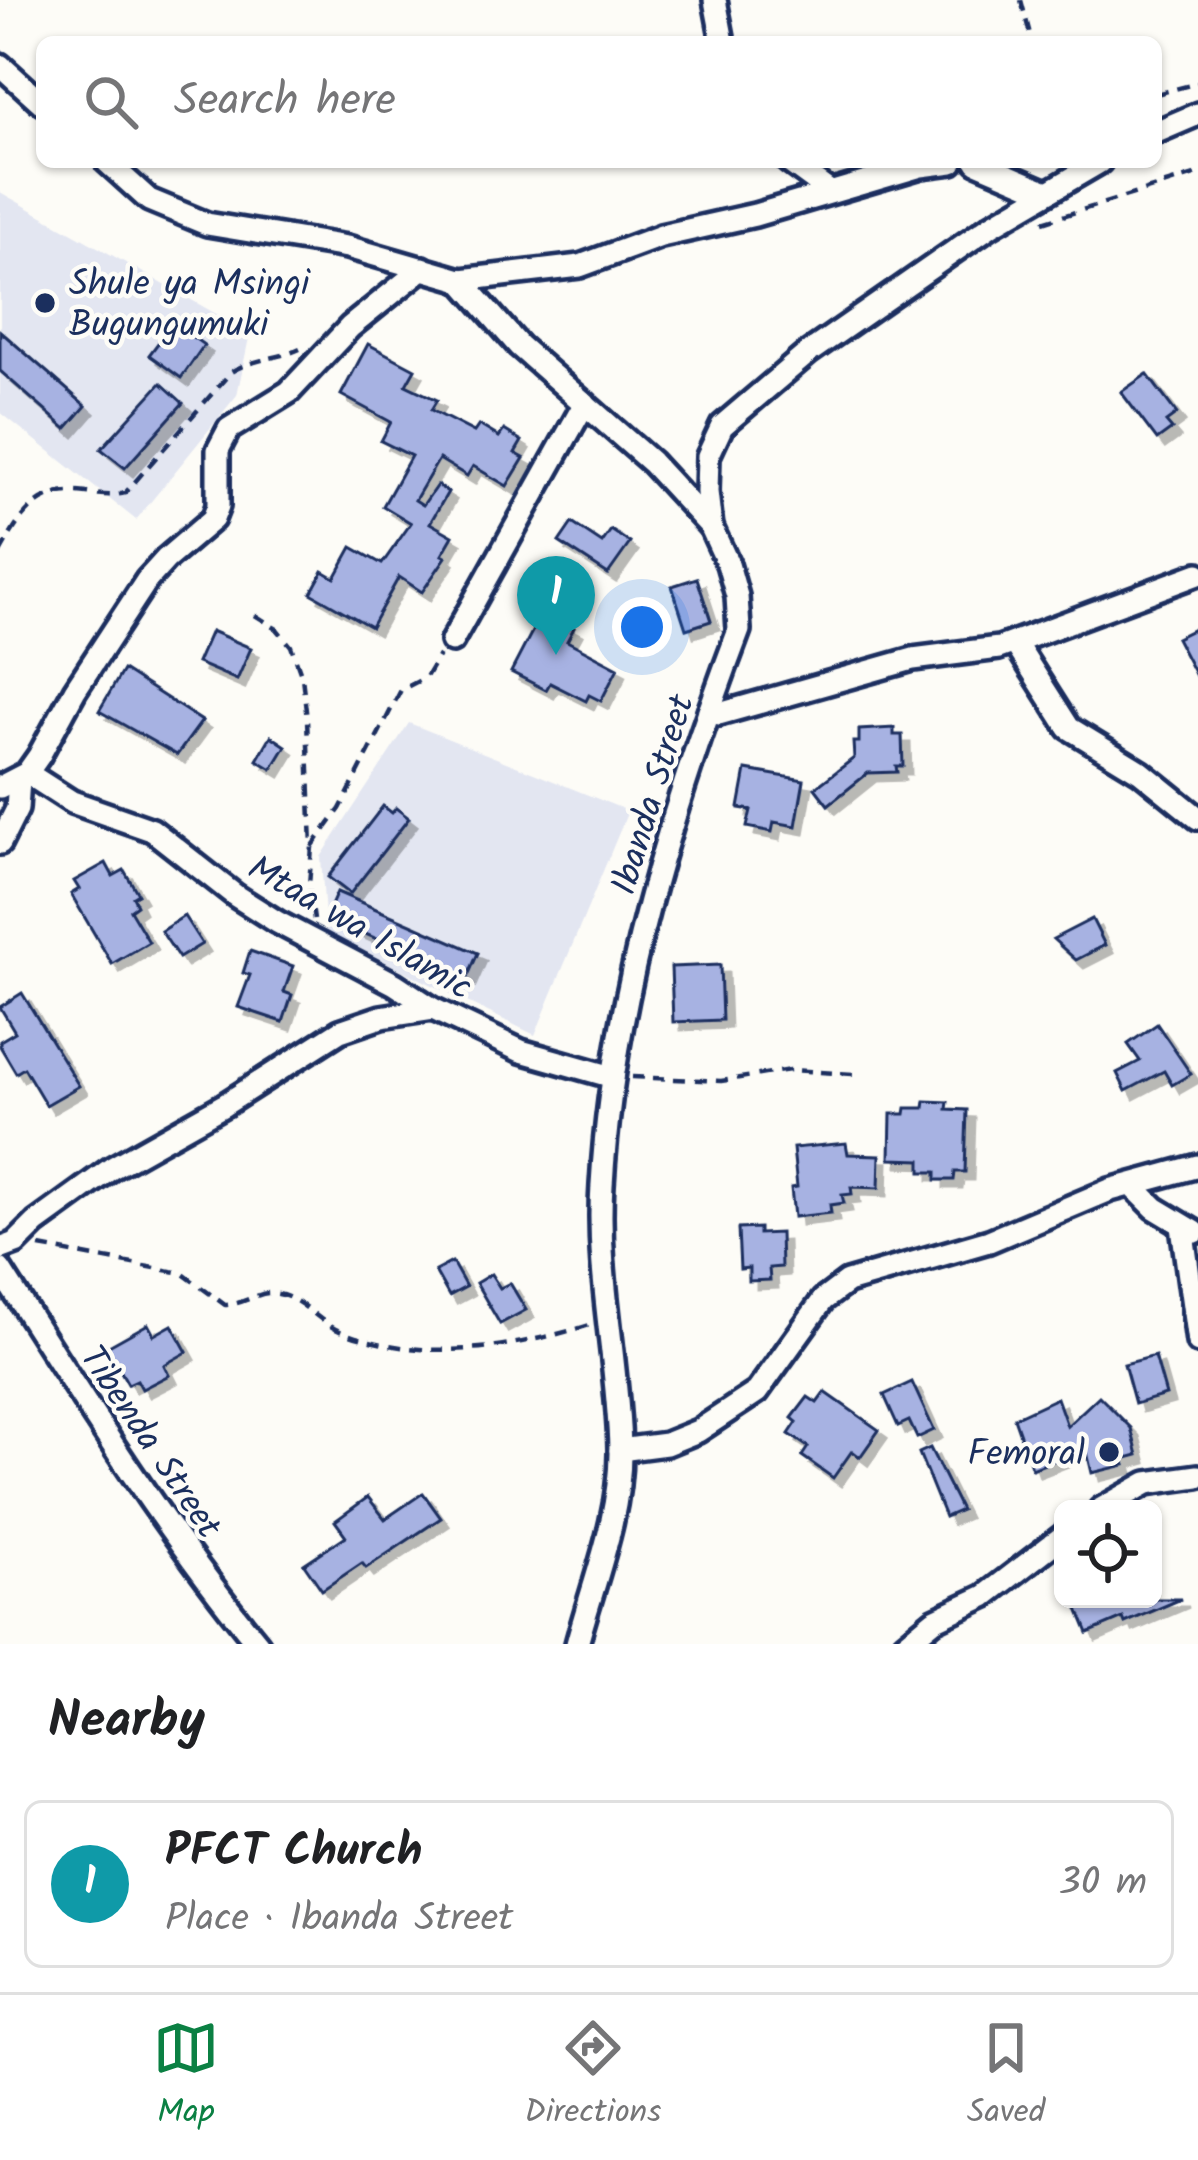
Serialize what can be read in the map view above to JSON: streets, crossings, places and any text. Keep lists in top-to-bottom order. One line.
{"streets":{"street":["Ibanda Street","Mtaa wa Islamic","Tibenda Street"]},"crossings":[["Ibanda Street","Mtaa wa Islamic"]],"places":["Shule ya Msingi Bugungumuki","Femoral"],"page":{"search":"Search here","pins":"1","heading":"Nearby","list":[{"mark":"1","name":"PFCT Church","note":"Place · Ibanda Street","value":"30 m"}],"nav":["Map","Directions","Saved"]}}
